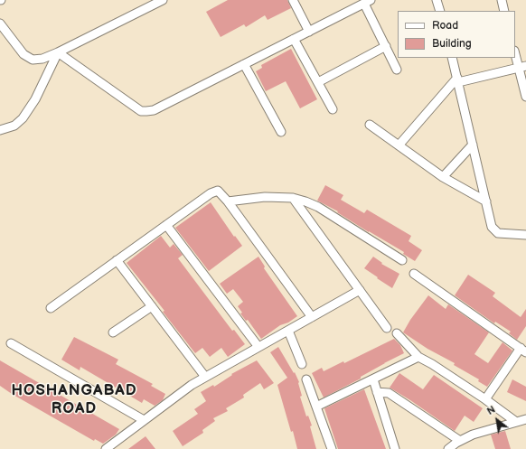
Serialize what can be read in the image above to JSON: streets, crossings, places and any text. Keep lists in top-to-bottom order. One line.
{"districts":["HOSHANGABAD ROAD"],"legend":["Road","Building"],"north":"top left"}
